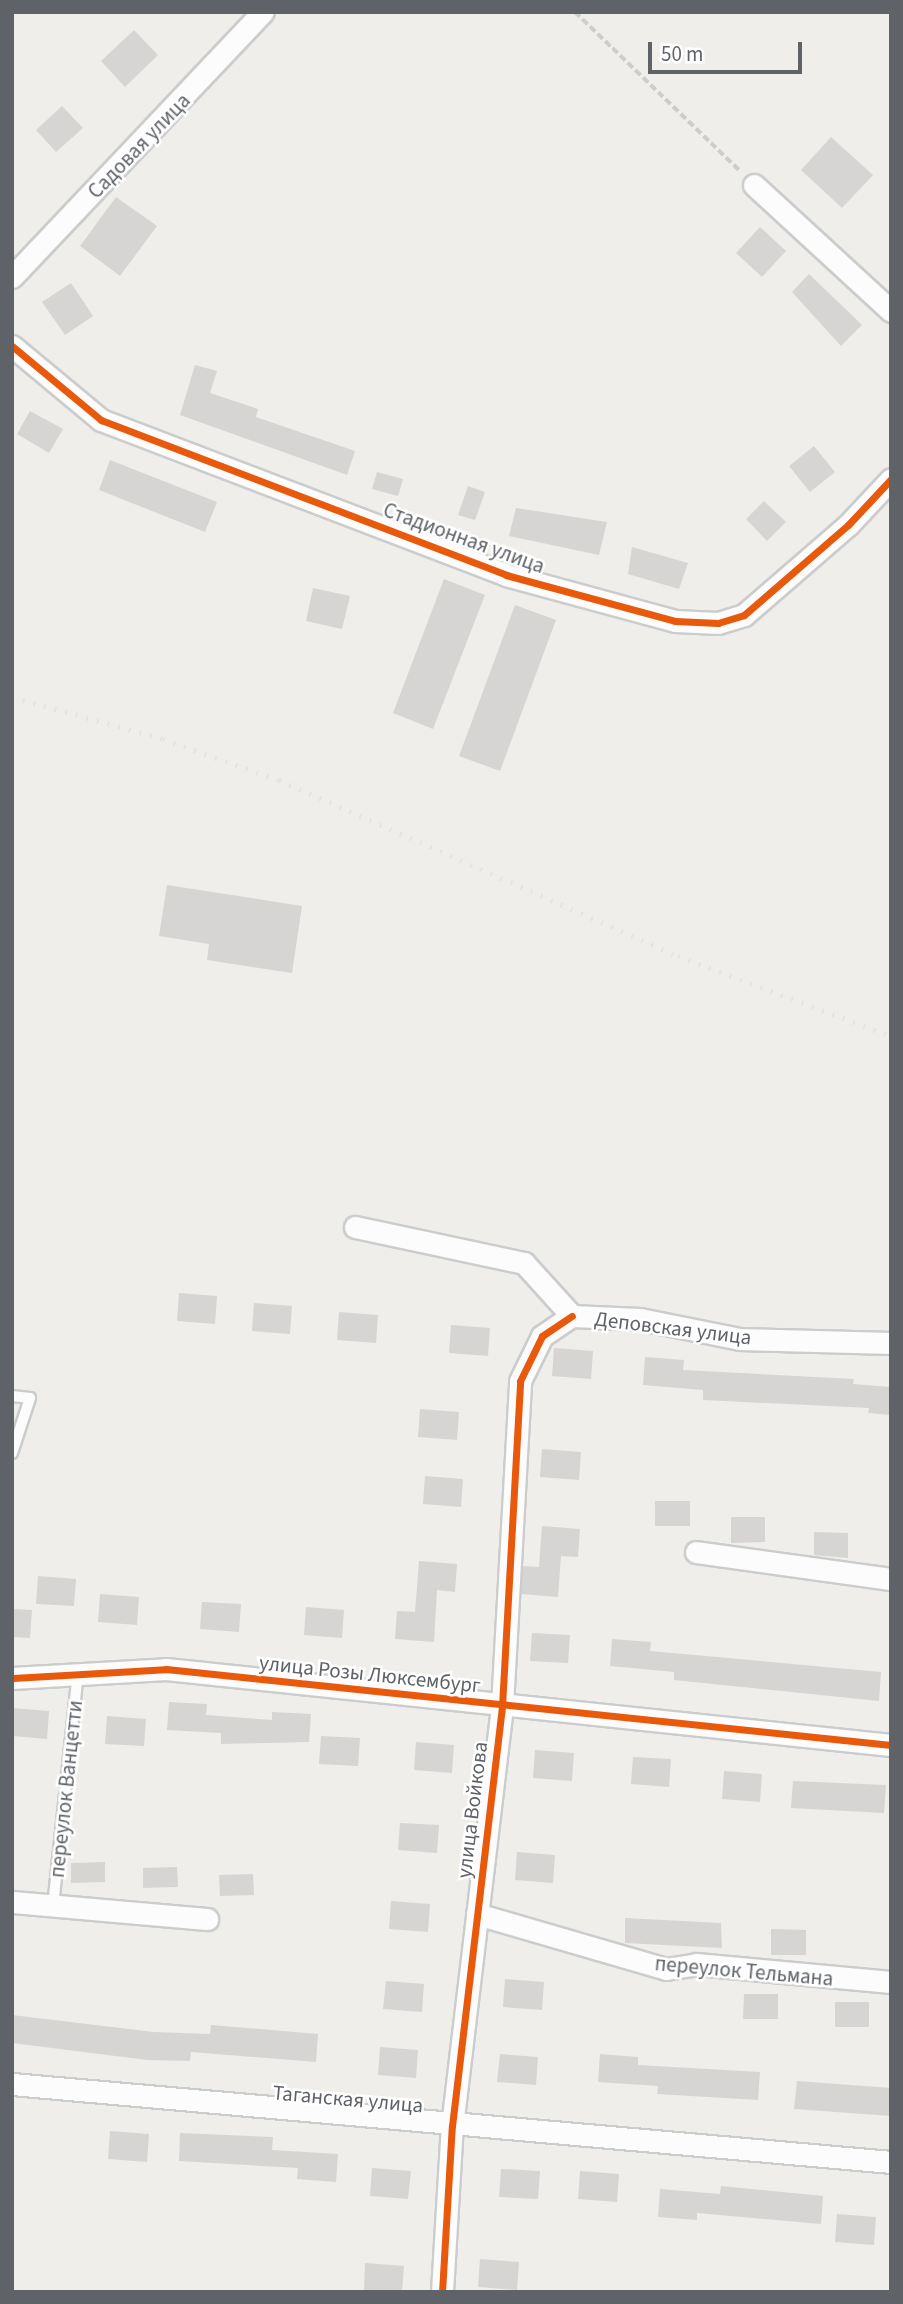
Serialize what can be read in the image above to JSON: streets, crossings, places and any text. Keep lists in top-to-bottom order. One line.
{"streets":{"street":["Садовая улица","Стадионная улица","Деповская улица","улица Розы Люксембург","переулок Ванцетти","улица Войкова","переулок Тельмана","Таганская улица"]},"crossings":[["Деповская улица","улица Войкова"],["улица Розы Люксембург","переулок Ванцетти"],["улица Розы Люксембург","улица Войкова"],["улица Войкова","переулок Тельмана"],["улица Войкова","Таганская улица"]],"scale_bar":"50 m"}
